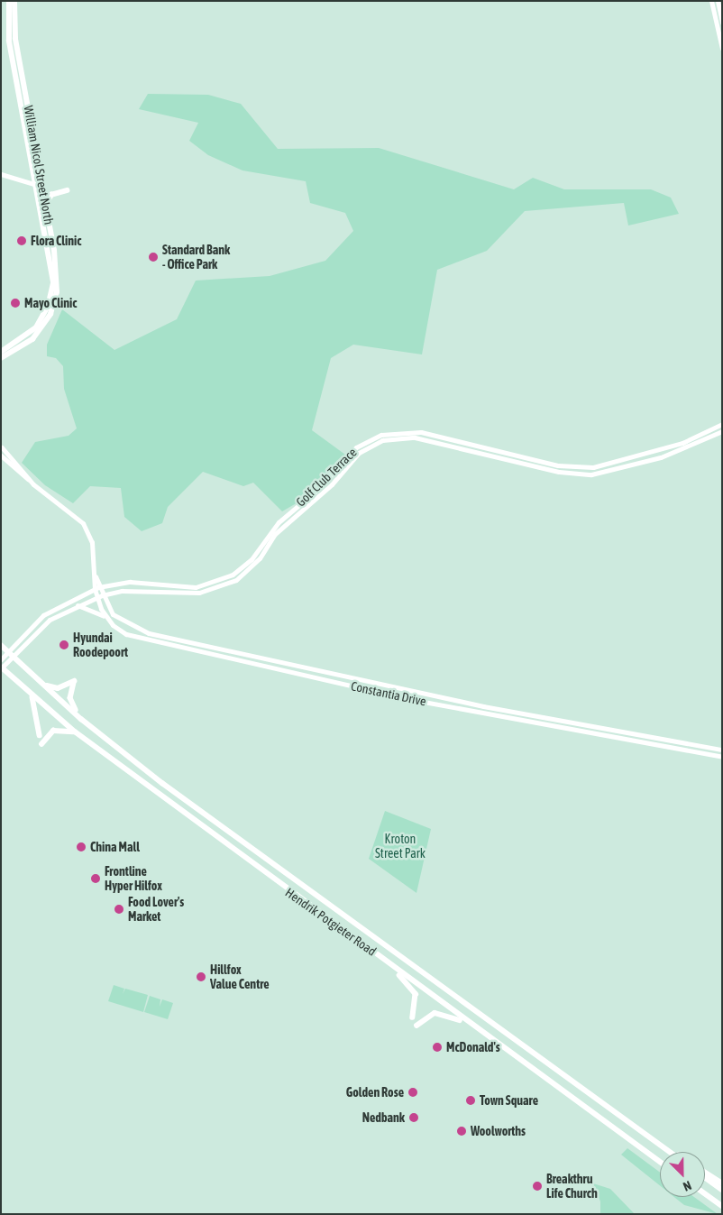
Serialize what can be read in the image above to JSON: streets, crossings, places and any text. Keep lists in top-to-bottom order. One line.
{"streets":{"main road":["William Nicol Street North","Hendrik Potgieter Road"],"street":["Golf Club Terrace","Constantia Drive"]},"crossings":[["Golf Club Terrace","Constantia Drive"],["Golf Club Terrace","Hendrik Potgieter Road"]],"parks":["Kroton Street Park"],"places":["Flora Clinic","Standard Bank - Office Park","Mayo Clinic","Hyundai Roodepoort","China Mall","Frontline Hyper Hilfox","Food Lover's Market","Hillfox Value Centre","McDonald's","Golden Rose","Town Square","Nedbank","Woolworths","Breakthru Life Church"],"north":"bottom right"}
